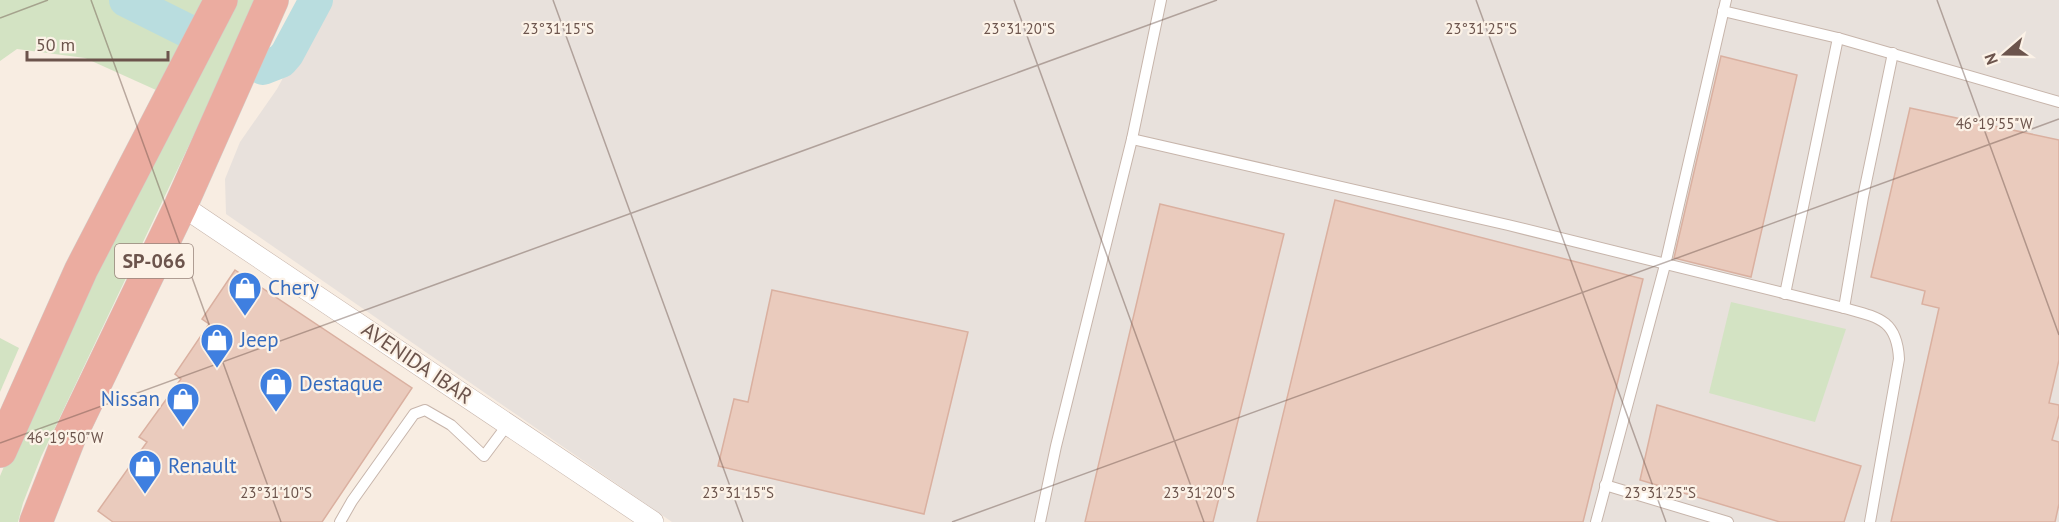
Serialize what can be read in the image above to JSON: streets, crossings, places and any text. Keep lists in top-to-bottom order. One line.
{"streets":{"highway":["SP-066"],"street":["AVENIDA IBAR"]},"crossings":[["SP-066","AVENIDA IBAR"]],"places":{"shop":["Chery","Jeep","Destaque","Nissan","Renault"]},"scale_bar":"50 m","north":"left","coordinates":["23°31'20\"S","23°31'15\"S","23°31'25\"S","46°19'55\"W","46°19'50\"W","23°31'10\"S"]}
